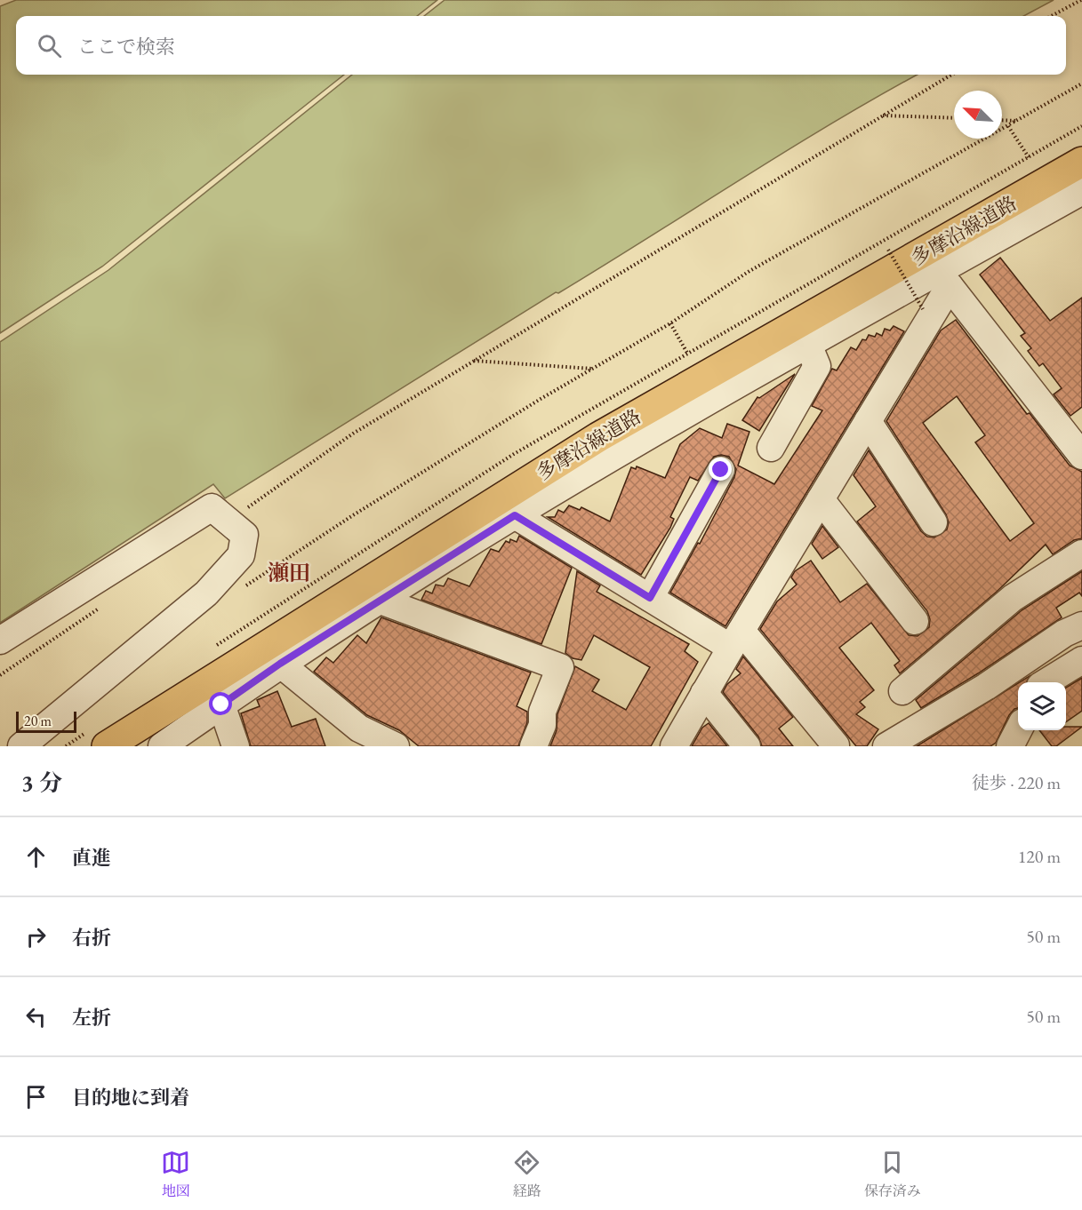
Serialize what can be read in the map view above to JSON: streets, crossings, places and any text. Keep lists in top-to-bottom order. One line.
{"streets":{"main road":["多摩沿線道路"]},"districts":["瀬田"],"scale_bar":"20 m","north":"top left","page":{"search":"ここで検索","scale":"20 m","heading":["3 分","徒歩 · 220 m"],"list":[["直進","120 m"],["右折","50 m"],["左折","50 m"],"目的地に到着"],"nav":["地図","経路","保存済み"]}}
